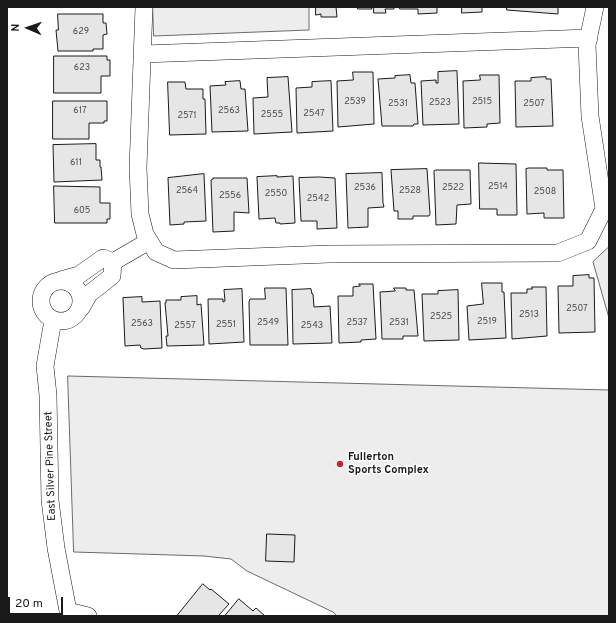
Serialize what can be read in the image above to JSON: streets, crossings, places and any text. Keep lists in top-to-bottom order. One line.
{"streets":{"street":["East Silver Pine Street"]},"places":["Fullerton Sports Complex"],"house_numbers":["629","623","2539","2515","2523","2531","2507","617","2563","2547","2555","2571","611","2514","2536","2522","2564","2528","2508","2550","2556","2542","605","2507","2513","2525","2519","2549","2537","2531","2563","2551","2557","2543"],"scale_bar":"20 m","north":"left"}
